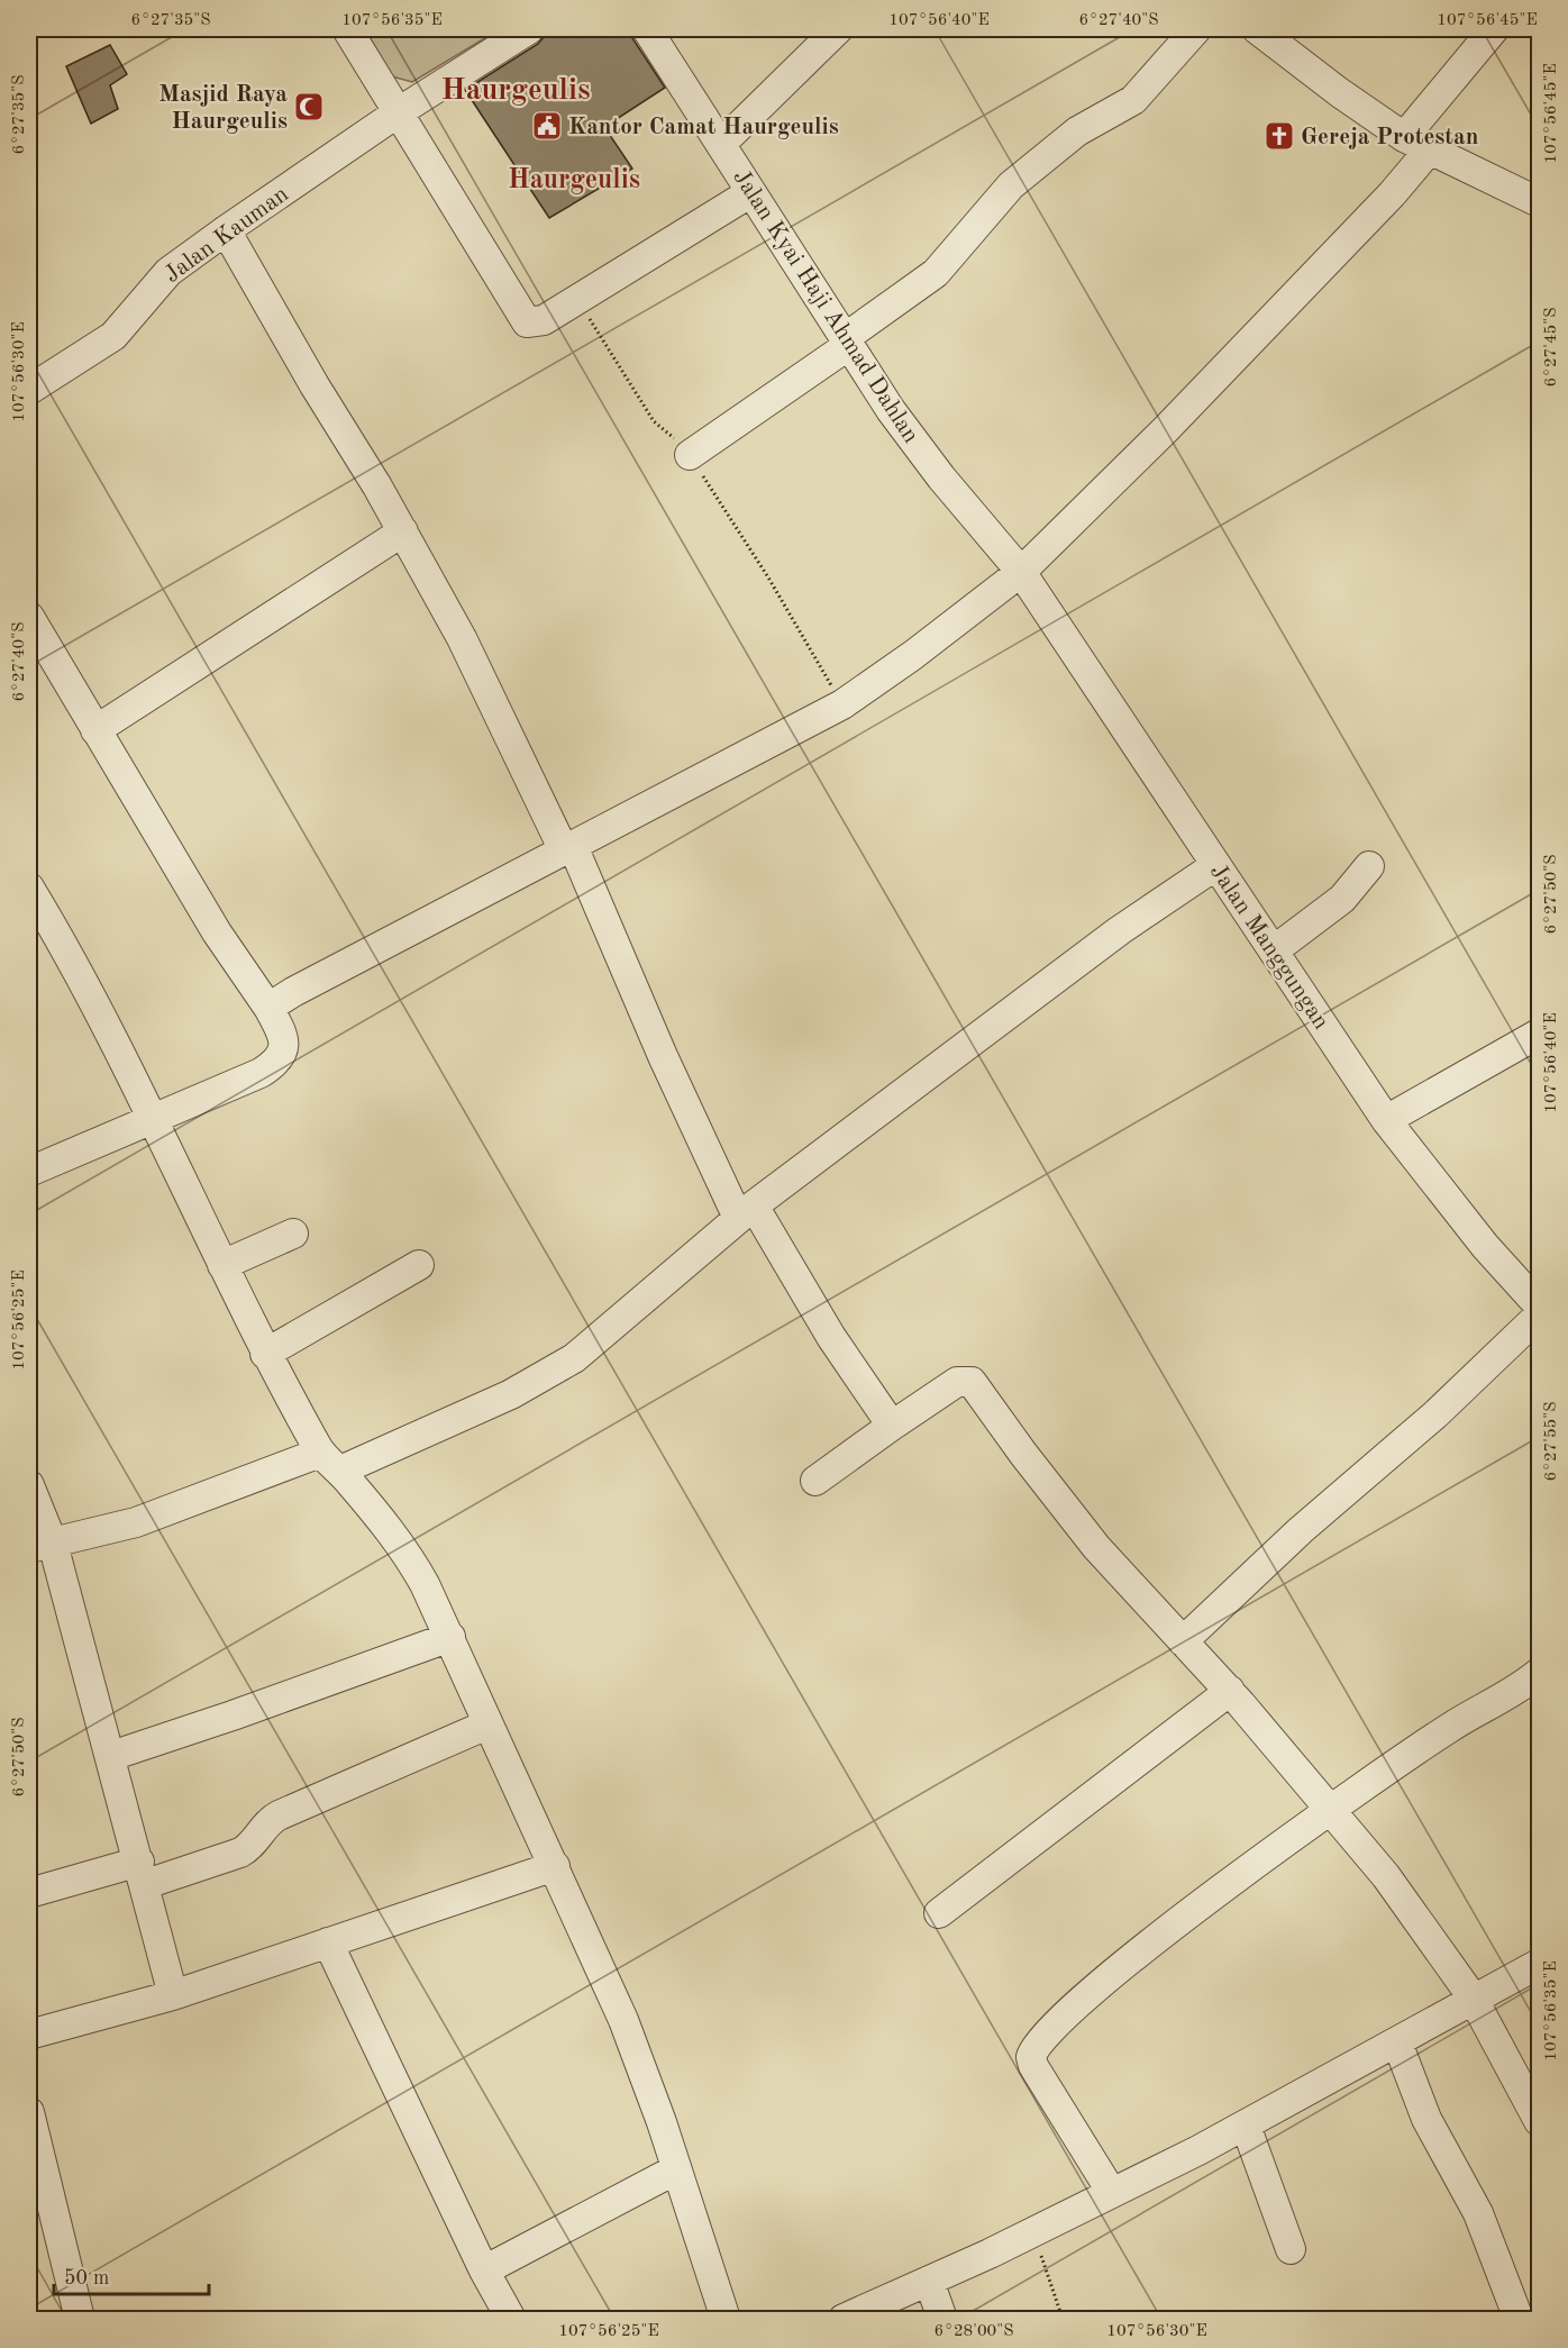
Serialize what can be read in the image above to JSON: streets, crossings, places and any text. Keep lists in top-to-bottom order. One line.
{"streets":{"street":["Jalan Kauman","Jalan Kyai Haji Ahmad Dahlan","Jalan Manggungan"]},"crossings":[["Jalan Kyai Haji Ahmad Dahlan","Jalan Manggungan"]],"districts":["Haurgeulis","Haurgeulis"],"places":{"mosque":["Masjid Raya Haurgeulis"],"public building":["Kantor Camat Haurgeulis"],"church":["Gereja Protestan"]},"scale_bar":"50 m","coordinates":["6°27'35\"S","107°56'35\"E","107°56'40\"E","6°27'40\"S","107°56'45\"E","6°27'45\"S","107°56'30\"E","6°27'50\"S","107°56'25\"E","6°27'55\"S","6°28'00\"S"]}
